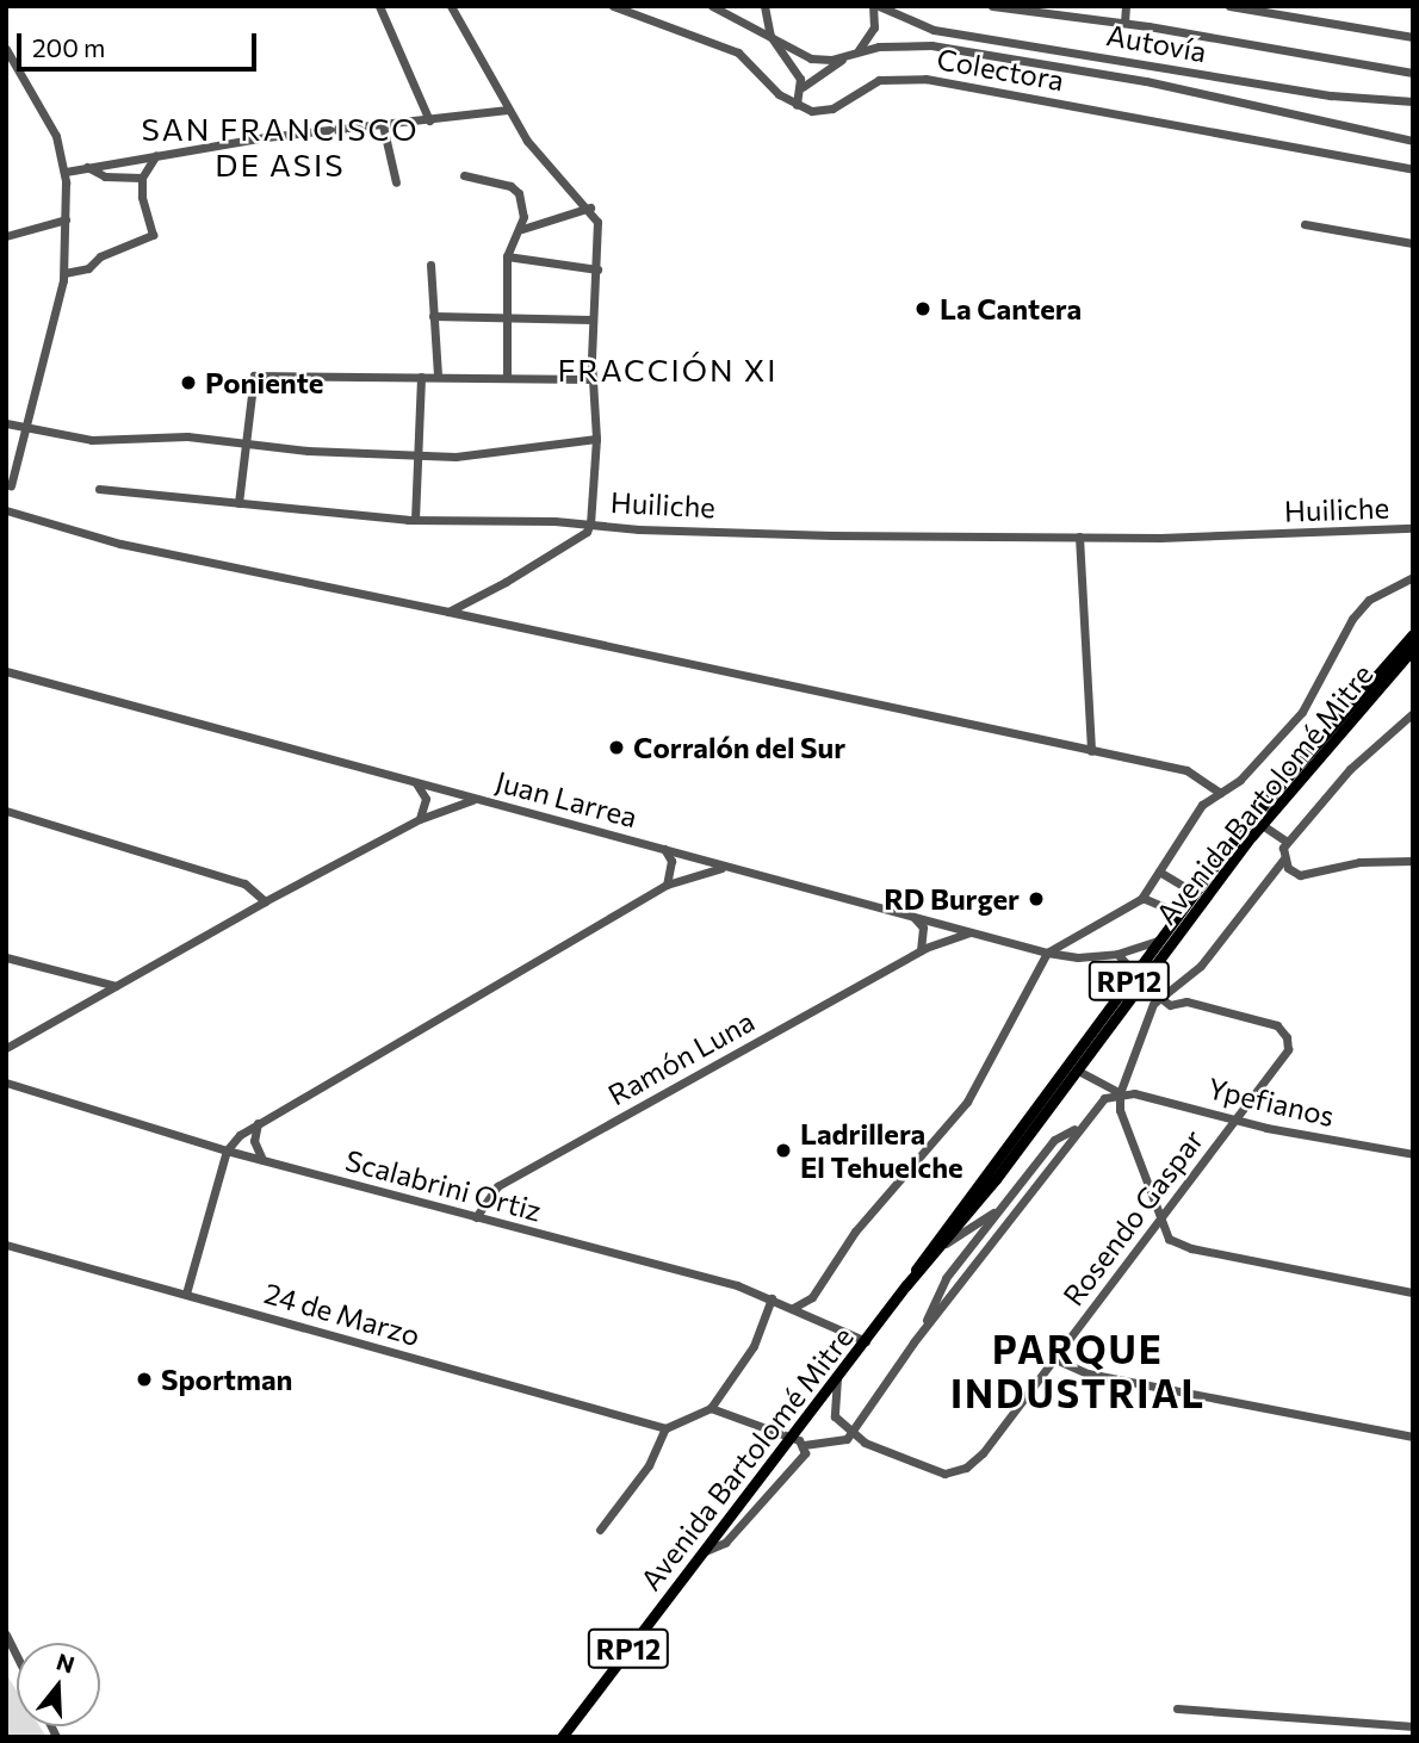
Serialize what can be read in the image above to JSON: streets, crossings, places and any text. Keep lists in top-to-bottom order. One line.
{"streets":{"main road":["Avenida Bartolomé Mitre","RP12"],"street":["Autovía","Colectora","Huiliche","Juan Larrea","Ramón Luna","Ypefianos","Scalabrini Ortiz","Rosendo Gaspar","24 de Marzo"]},"crossings":[["Avenida Bartolomé Mitre","Juan Larrea"],["Avenida Bartolomé Mitre","Ypefianos"],["Avenida Bartolomé Mitre","Scalabrini Ortiz"],["Juan Larrea","Ramón Luna"],["Ramón Luna","Scalabrini Ortiz"],["Ypefianos","Rosendo Gaspar"]],"districts":["SAN FRANCISCO DE ASIS","FRACCIÓN XI","PARQUE INDUSTRIAL"],"places":["La Cantera","Poniente","Corralón del Sur","RD Burger","Ladrillera El Tehuelche","Sportman"],"scale_bar":"200 m","north":"top"}
